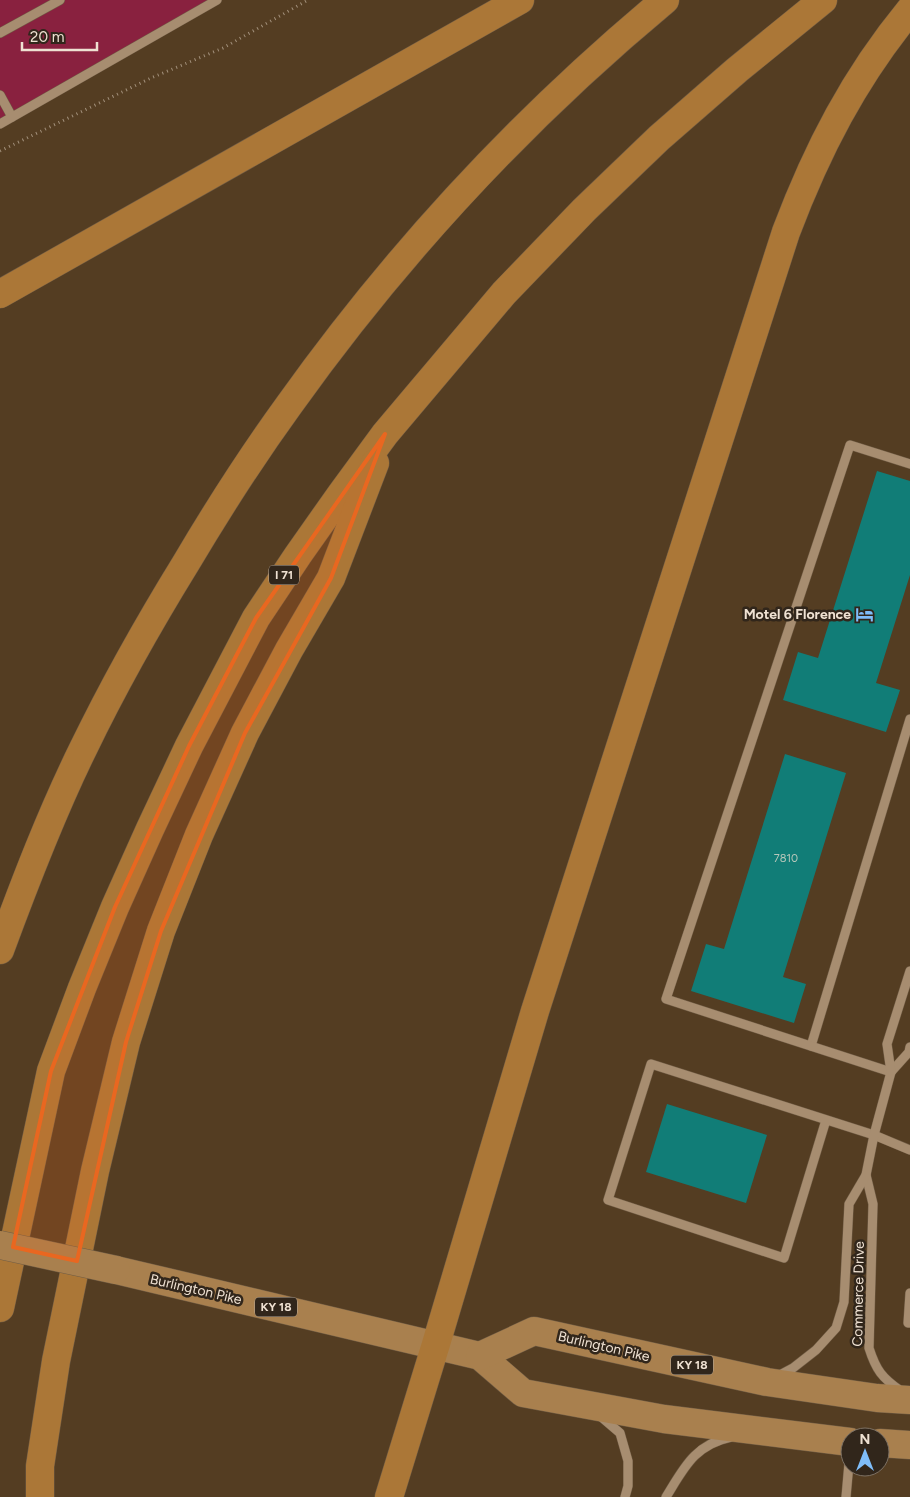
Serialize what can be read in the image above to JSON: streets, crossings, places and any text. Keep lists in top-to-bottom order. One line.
{"streets":{"highway":["I 71"],"main road":["Burlington Pike","KY 18"],"street":["Commerce Drive"]},"crossings":[["Burlington Pike","Commerce Drive"]],"places":{"hotel":["Motel 6 Florence"]},"house_numbers":["7810"],"scale_bar":"20 m","north":"top"}
